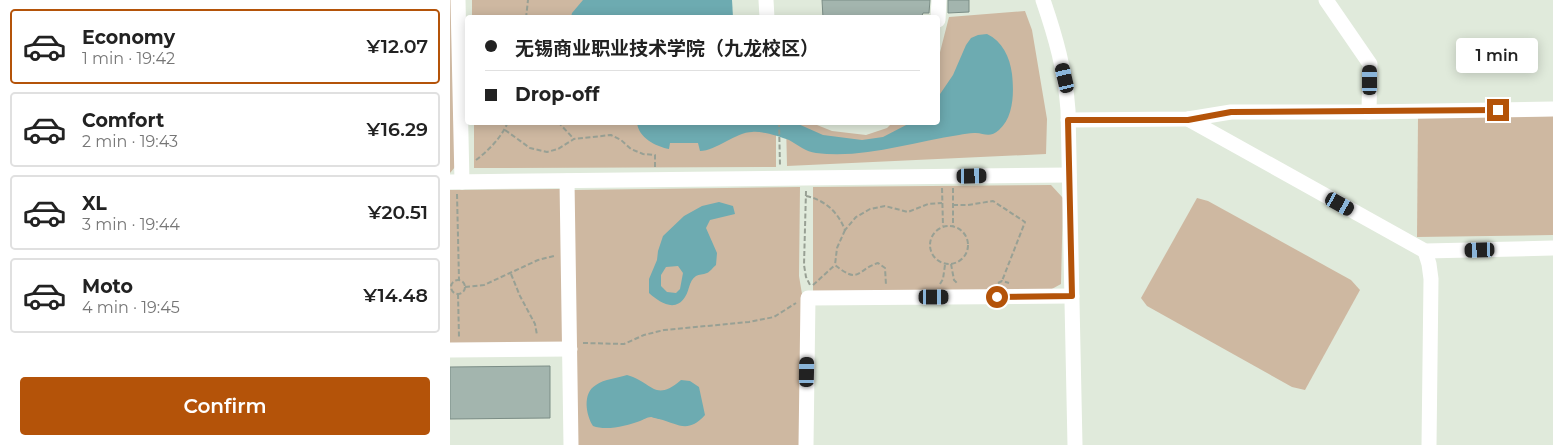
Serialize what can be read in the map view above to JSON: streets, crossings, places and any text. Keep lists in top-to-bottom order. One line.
{"page":{"list":[{"name":"Economy","note":"1 min · 19:42","value":"¥12.07"},{"name":"Comfort","note":"2 min · 19:43","value":"¥16.29"},{"name":"XL","note":"3 min · 19:44","value":"¥20.51"},{"name":"Moto","note":"4 min · 19:45","value":"¥14.48"}],"banner":["无锡商业职业技术学院（九龙校区）","Drop-off"],"bubble":"1 min","buttons":"Confirm"}}
